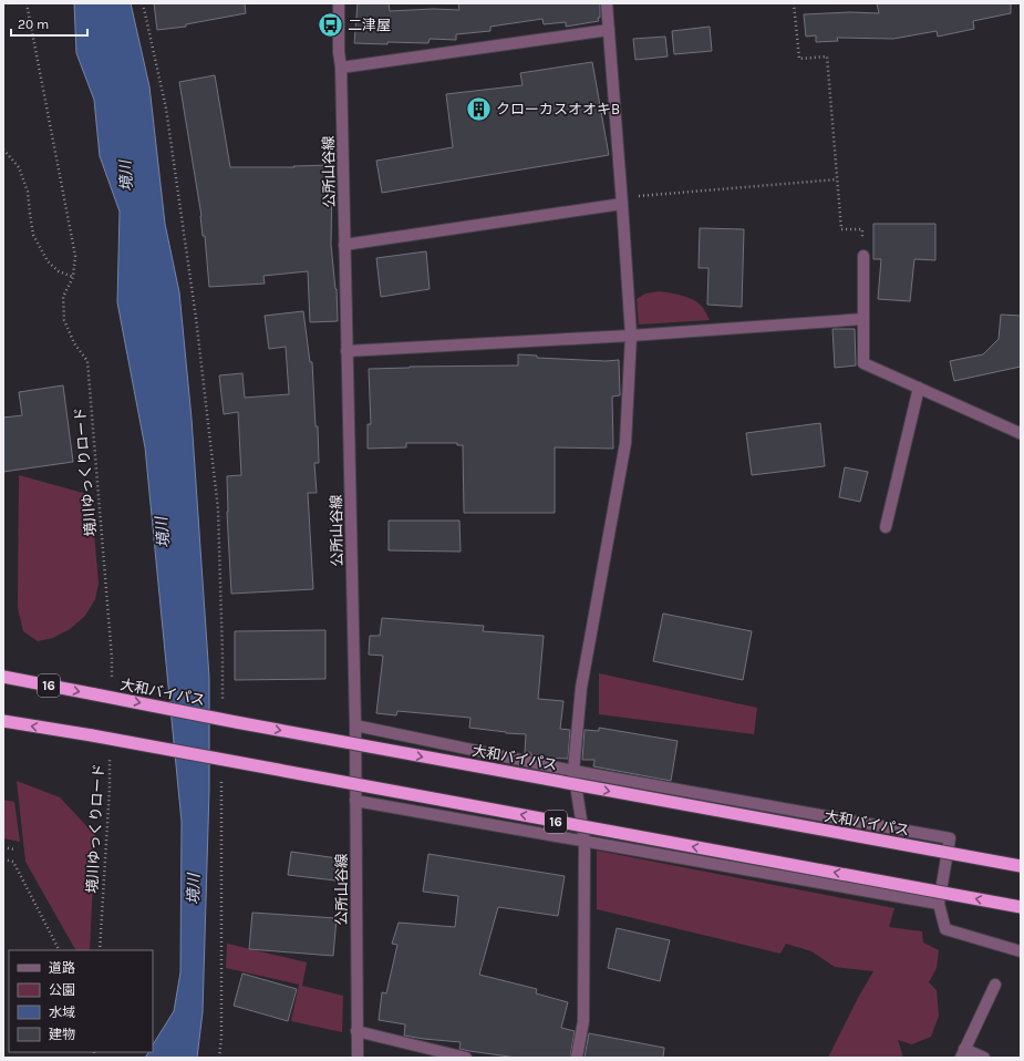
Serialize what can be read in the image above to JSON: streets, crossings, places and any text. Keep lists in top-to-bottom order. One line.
{"streets":{"highway":["16","大和バイパス"],"street":["公所山谷線"],"path":["境川ゆっくりロード"]},"water":["境川"],"places":{"bus stop":["二津屋"],"building":["クローカスオオキB"]},"legend":["道路","公園","水域","建物"],"scale_bar":"20 m"}
